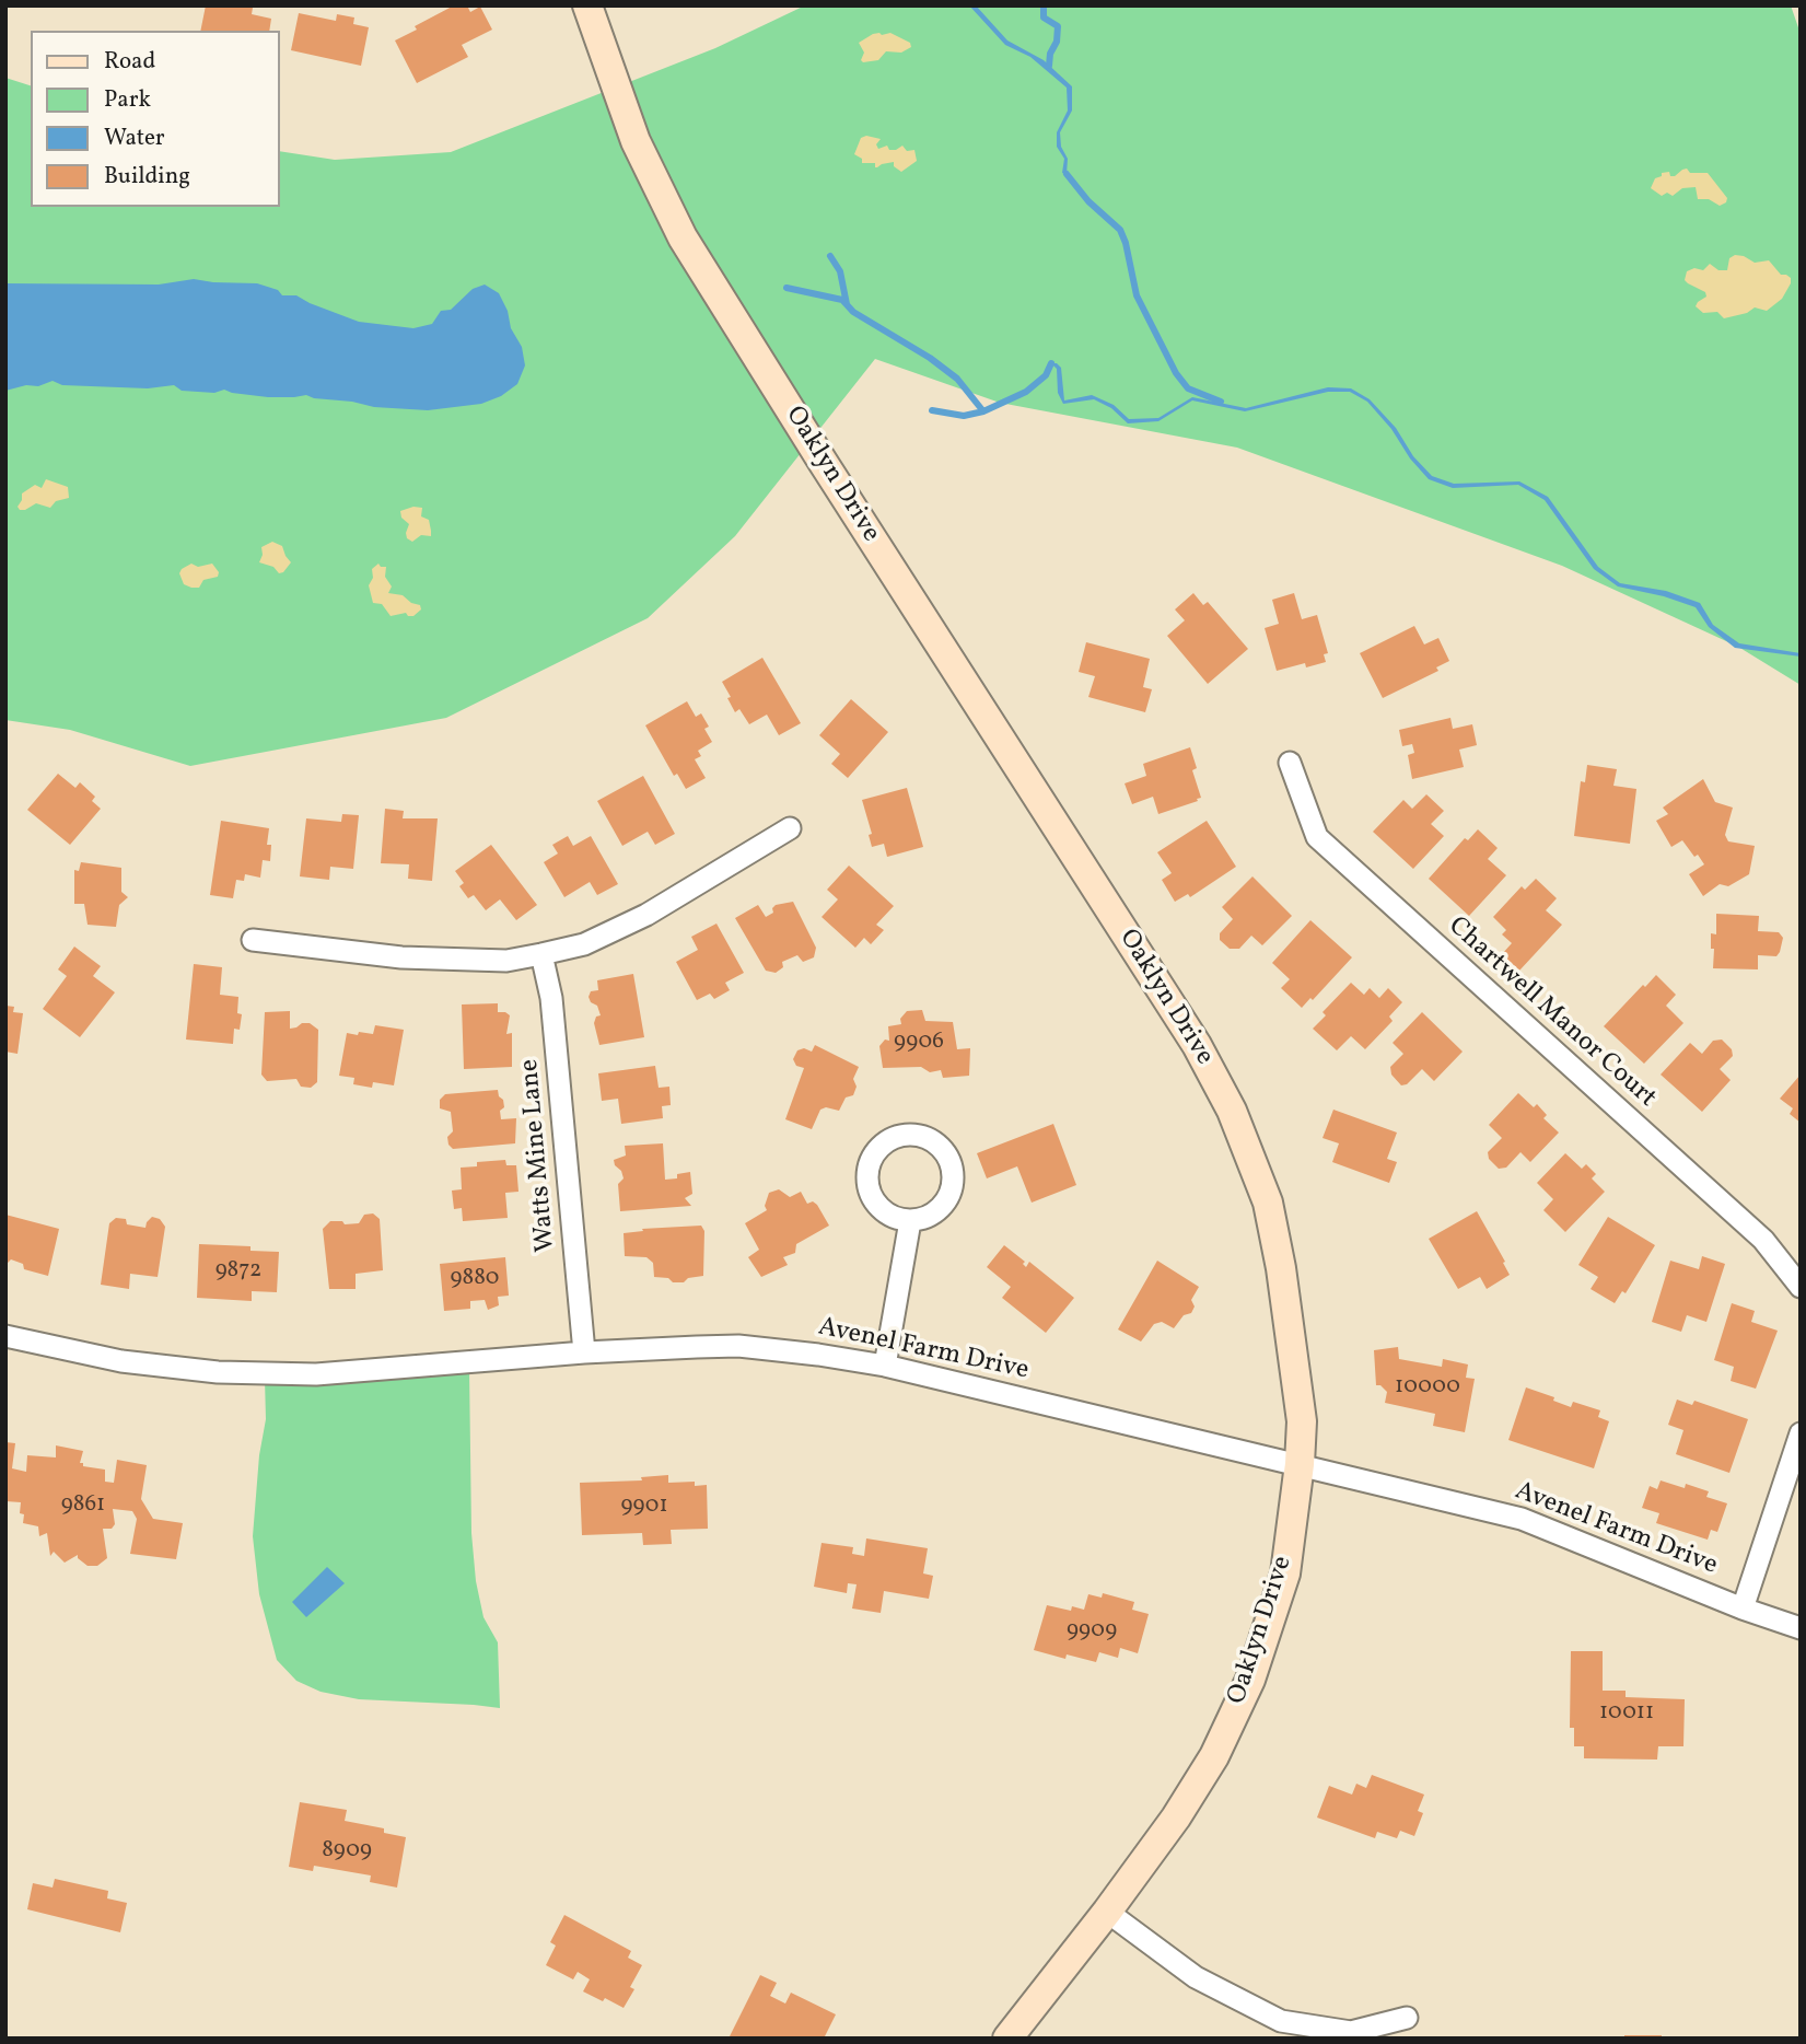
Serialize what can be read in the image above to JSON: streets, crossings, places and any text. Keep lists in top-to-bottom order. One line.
{"streets":{"street":["Oaklyn Drive","Chartwell Manor Court","Watts Mine Lane","Avenel Farm Drive"]},"crossings":[["Oaklyn Drive","Avenel Farm Drive"],["Watts Mine Lane","Avenel Farm Drive"]],"house_numbers":["9906","9872","9880","10000","9861","9901","9909","10011","8909"],"legend":["Road","Park","Water","Building"]}
